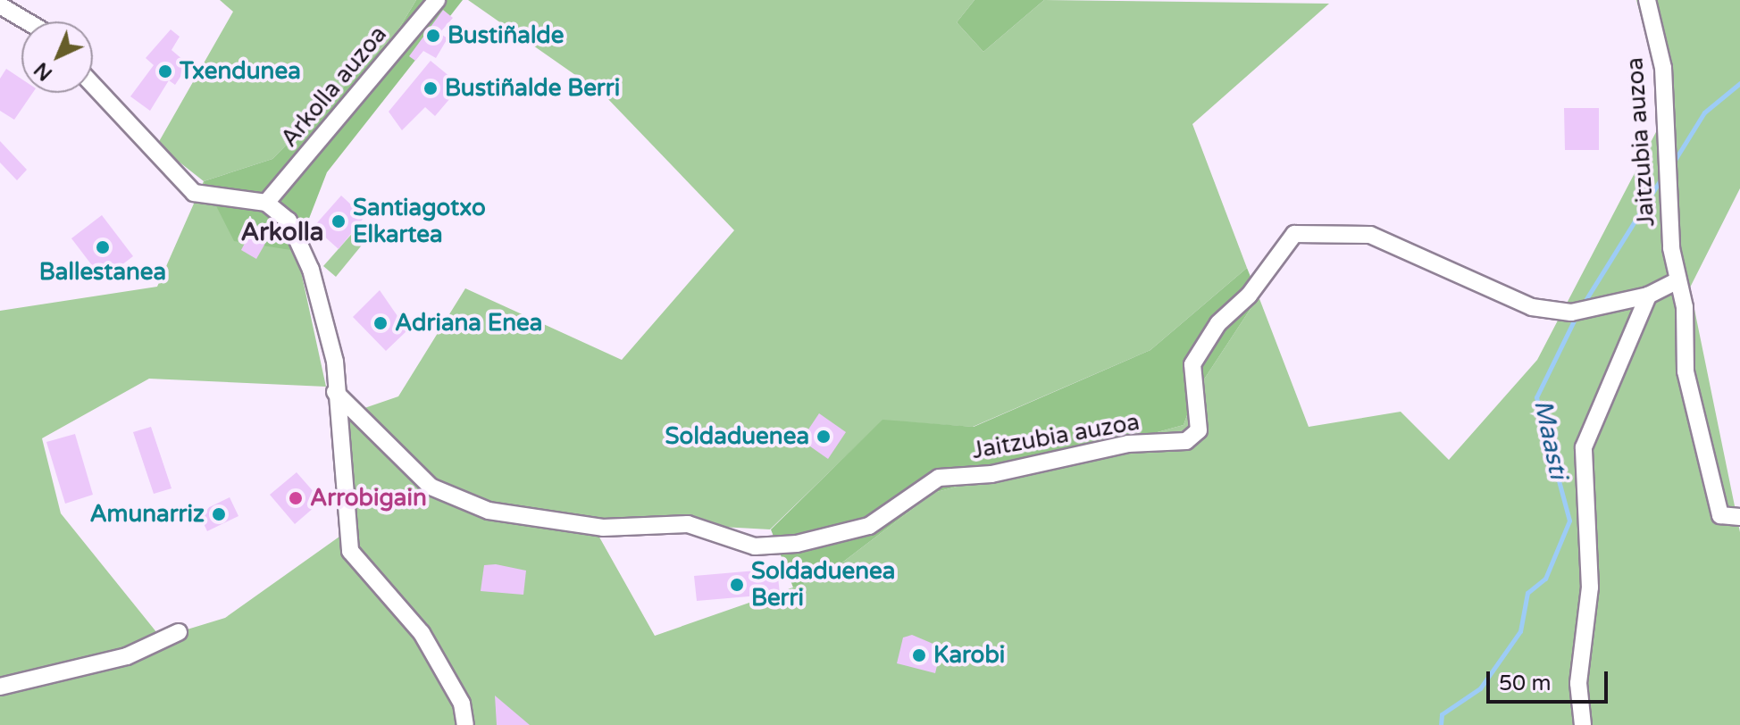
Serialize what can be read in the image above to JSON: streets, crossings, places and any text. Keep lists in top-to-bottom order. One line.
{"streets":{"street":["Arkolla auzoa","Jaitzubia auzoa"]},"districts":["Arkolla"],"water":["Maasti"],"places":["Bustiñalde","Txendunea","Bustiñalde Berri","Santiagotxo Elkartea","Ballestanea","Adriana Enea","Soldaduenea","Arrobigain","Amunarriz","Soldaduenea Berri","Karobi"],"scale_bar":"50 m","north":"bottom left"}
